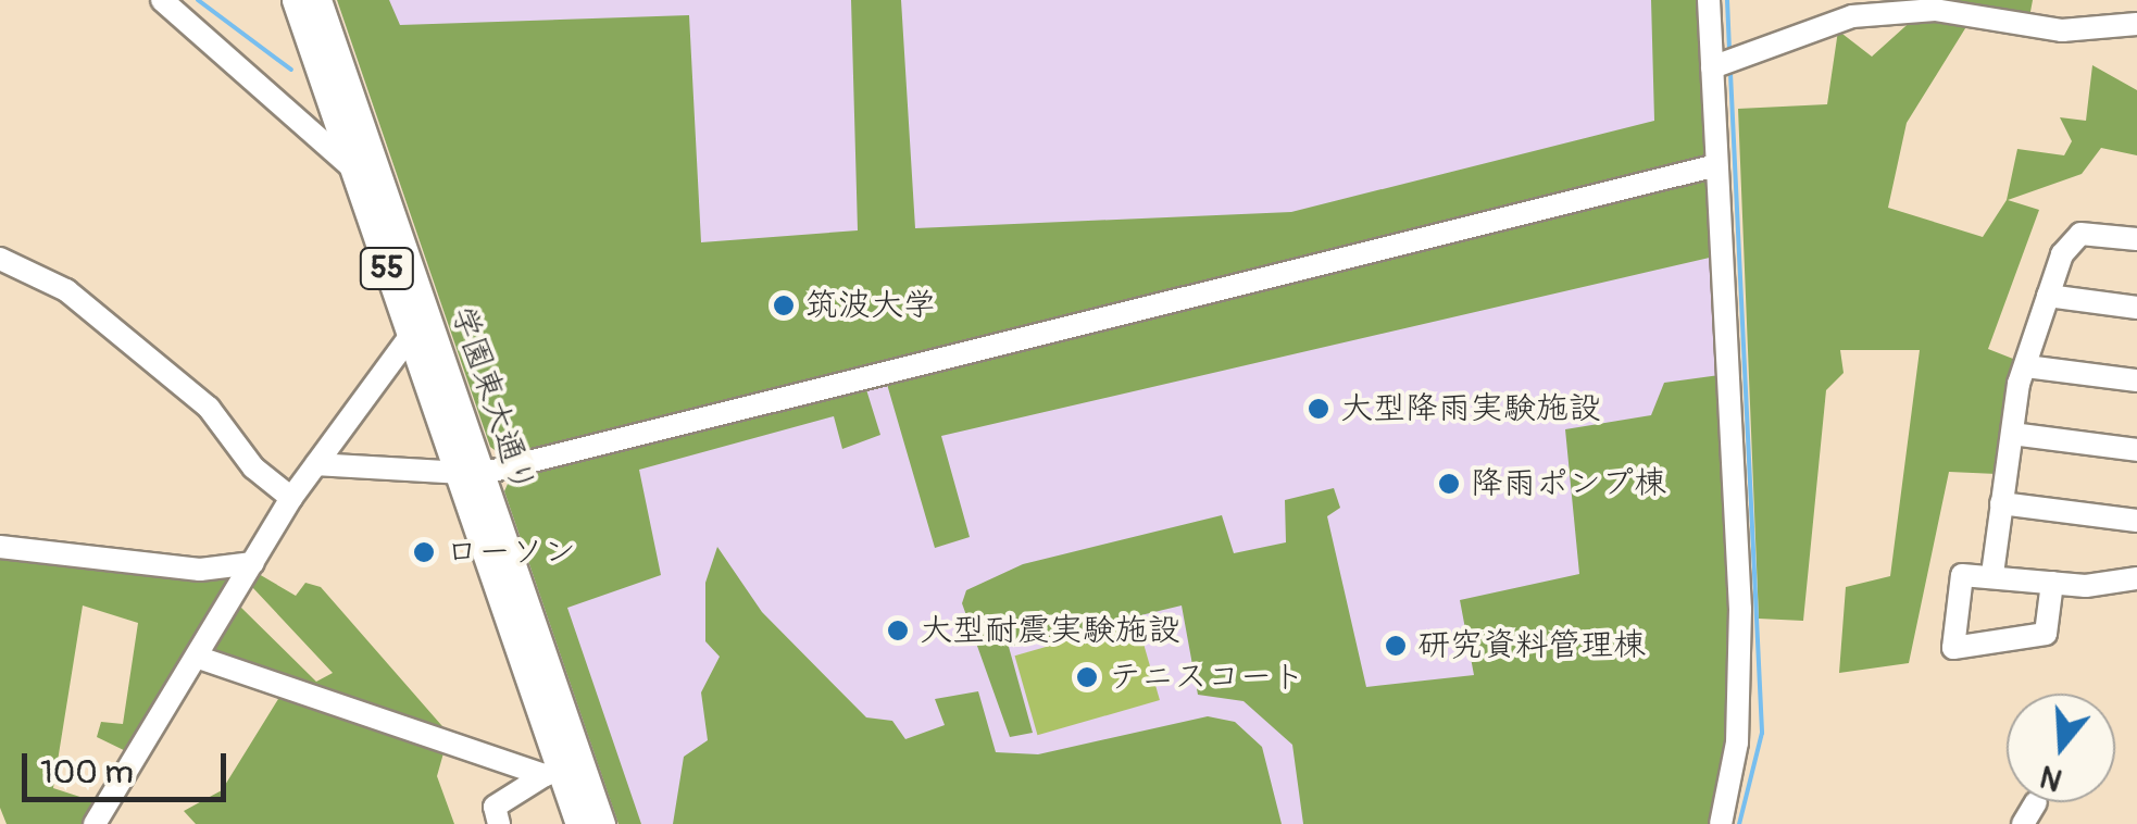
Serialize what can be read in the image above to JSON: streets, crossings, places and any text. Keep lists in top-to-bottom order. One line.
{"streets":{"main road":["55","学園東大通り"]},"places":["筑波大学","大型降雨実験施設","降雨ポンプ棟","ローソン","大型耐震実験施設","研究資料管理棟","テニスコート"],"scale_bar":"100 m","north":"bottom"}
